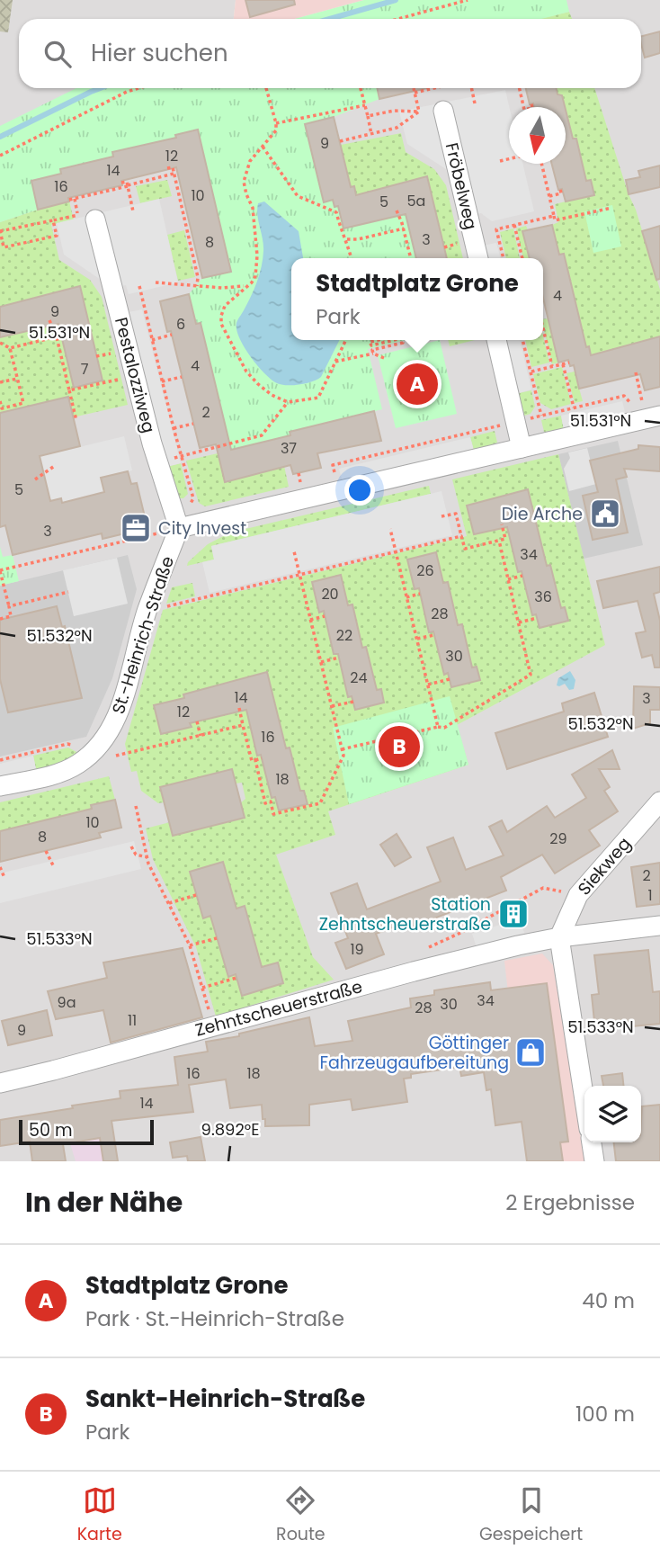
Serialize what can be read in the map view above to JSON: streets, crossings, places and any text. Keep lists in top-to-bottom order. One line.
{"streets":{"street":["Fröbelweg","Pestalozziweg","St.-Heinrich-Straße","Siekweg","Zehntscheuerstraße"]},"crossings":[["Pestalozziweg","St.-Heinrich-Straße"],["Siekweg","Zehntscheuerstraße"]],"places":{"public building":["Die Arche"],"office":["City Invest"],"building":["Station Zehntscheuerstraße"],"shop":["Göttinger Fahrzeugaufbereitung"]},"house_numbers":["9","12","14","16","10","5a","5","3","8","4","9","6","4","7","2","37","5","3","34","26","20","36","28","22","30","24","14","3","12","16","18","10","8","29","2","1","19","34","9a","30","28","11","9","16","18","14"],"scale_bar":"50 m","north":"bottom","page":{"search":"Hier suchen","popup":["Stadtplatz Grone","Park"],"pins":["A","B"],"scale":"50 m","heading":["In der Nähe","2 Ergebnisse"],"list":[{"mark":"A","name":"Stadtplatz Grone","note":"Park · St.-Heinrich-Straße","value":"40 m"},{"mark":"B","name":"Sankt-Heinrich-Straße","note":"Park","value":"100 m"}],"nav":["Karte","Route","Gespeichert"]},"coordinates":["51.531°N","51.532°N","51.533°N","9.892°E"]}
